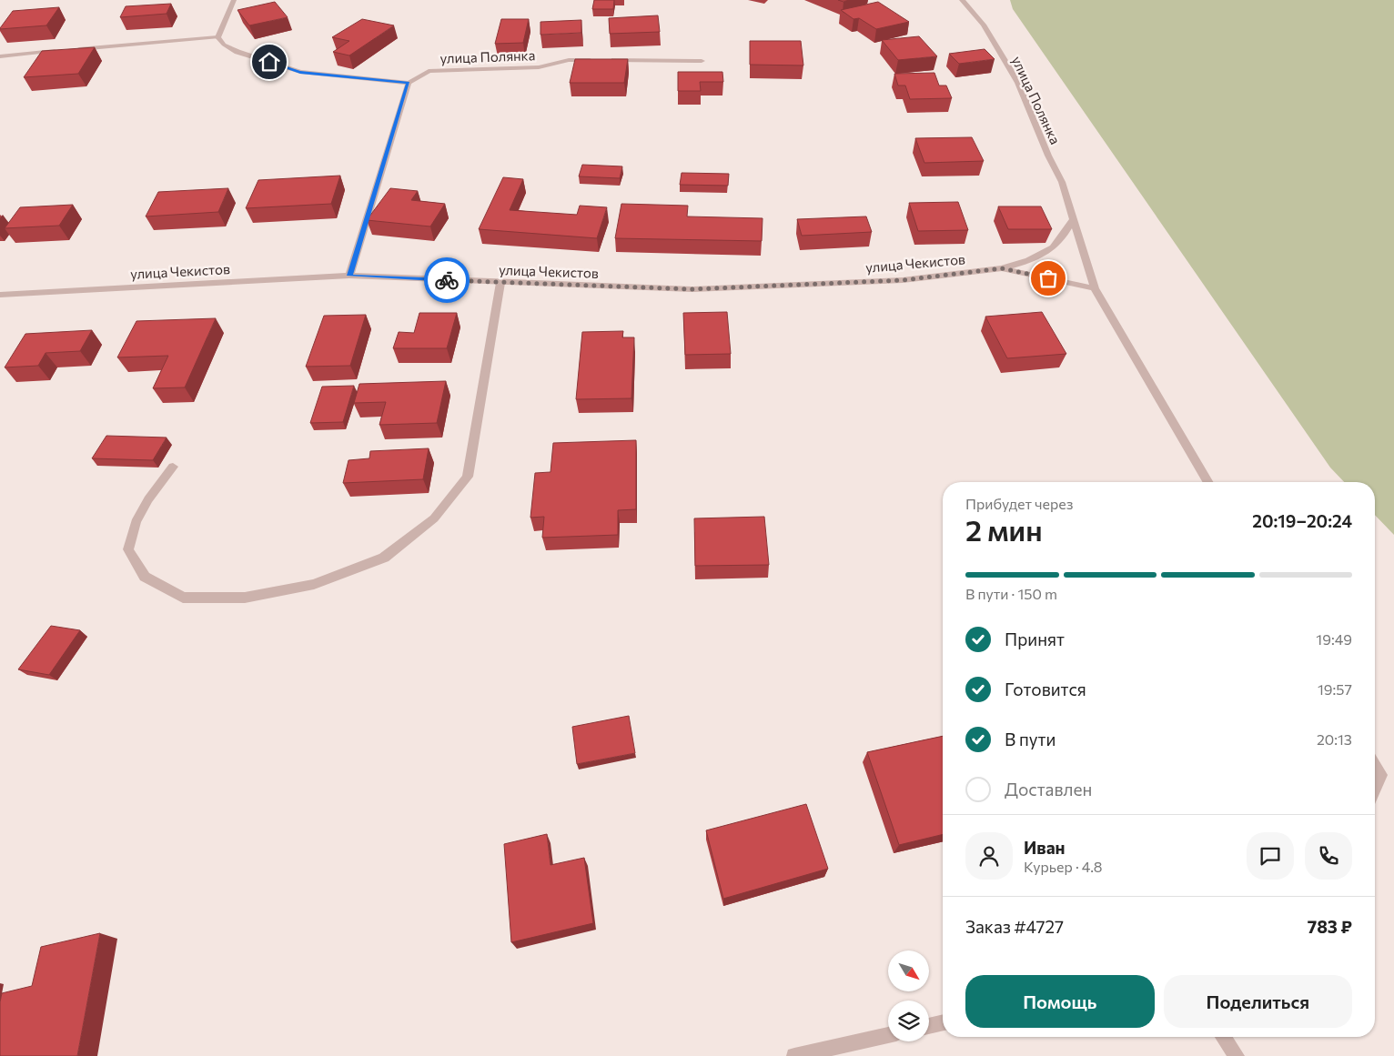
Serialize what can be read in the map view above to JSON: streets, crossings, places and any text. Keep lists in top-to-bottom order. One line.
{"streets":{"street":["улица Полянка","улица Чекистов"]},"crossings":[["улица Полянка","улица Чекистов"]],"north":"bottom right","page":{"heading":["2 мин","Прибудет через","20:19–20:24"],"panel":["Иван","Курьер · 4.8","Заказ #4727","783 ₽"],"bar":"В пути · 150 m","list":[["Принят","19:49"],["Готовится","19:57"],["В пути","20:13"],"Доставлен"],"buttons":["Помощь","Поделиться"]}}
